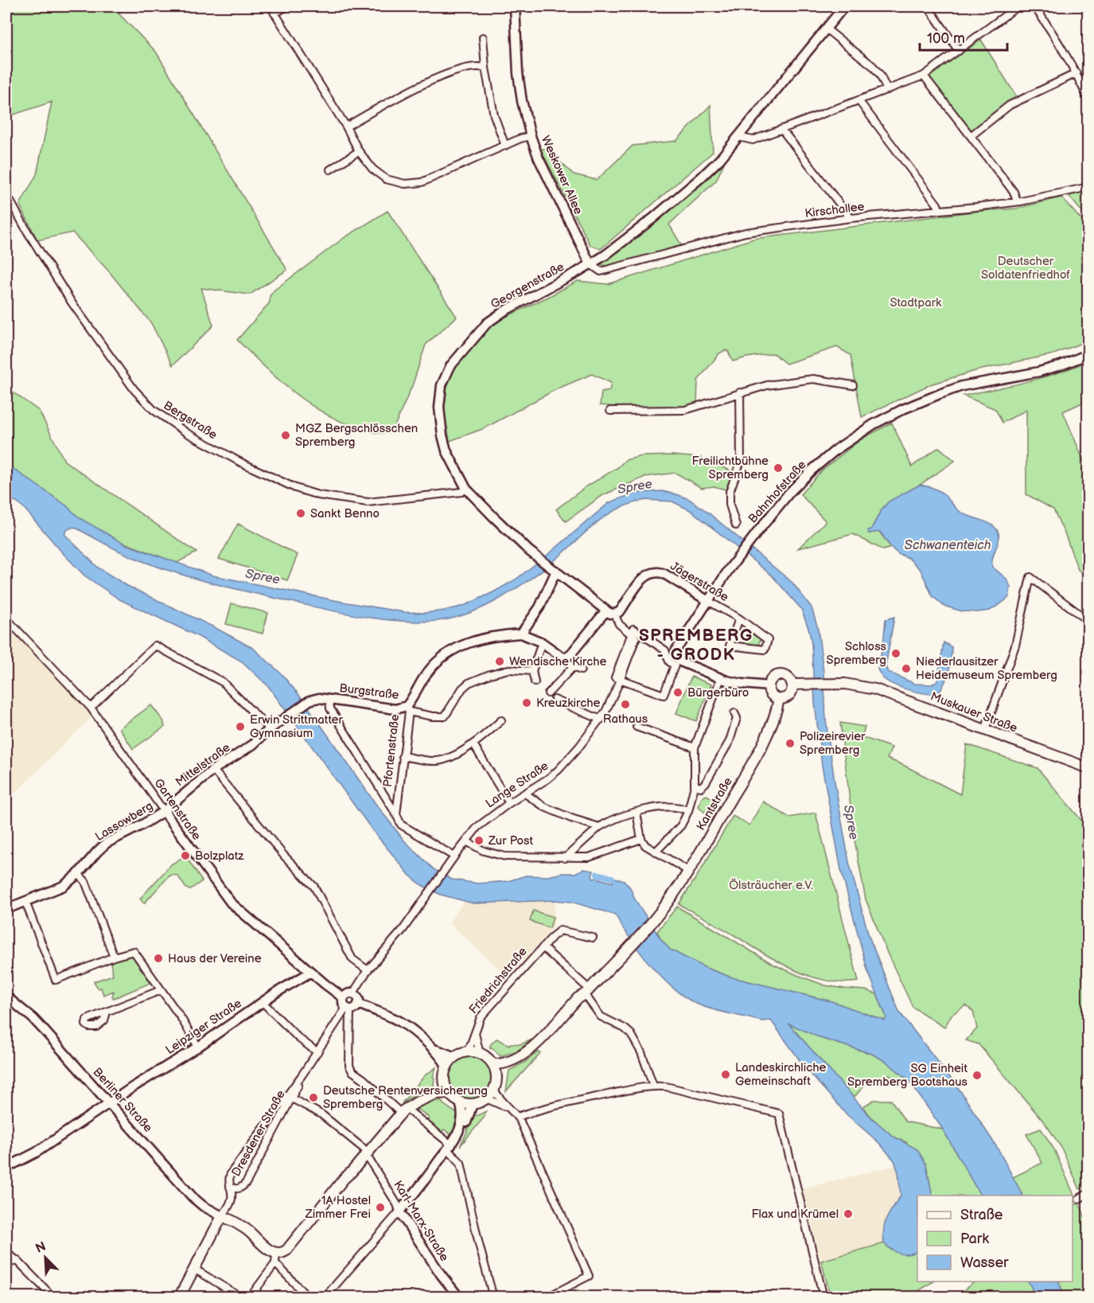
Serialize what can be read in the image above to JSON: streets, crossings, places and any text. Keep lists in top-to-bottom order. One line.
{"streets":{"main road":["Muskauer Straße","Kantstraße","Dresdener Straße"],"street":["Weskower Allee","Kirschallee","Georgenstraße","Bergstraße","Bahnhofstraße","Jägerstraße","Burgstraße","Pfortenstraße","Mittelstraße","Lange Straße","Gartenstraße","Lassowberg","Friedrichstraße","Leipziger Straße","Berliner Straße","Karl-Marx-Straße"]},"crossings":[["Weskower Allee","Kirschallee"],["Weskower Allee","Georgenstraße"],["Kirschallee","Georgenstraße"],["Georgenstraße","Bergstraße"],["Georgenstraße","Jägerstraße"],["Bahnhofstraße","Jägerstraße"],["Burgstraße","Pfortenstraße"],["Burgstraße","Mittelstraße"],["Muskauer Straße","Kantstraße"],["Mittelstraße","Gartenstraße"],["Mittelstraße","Lassowberg"],["Gartenstraße","Lassowberg"],["Gartenstraße","Leipziger Straße"],["Gartenstraße","Dresdener Straße"],["Leipziger Straße","Berliner Straße"],["Berliner Straße","Dresdener Straße"],["Dresdener Straße","Karl-Marx-Straße"]],"districts":["SPREMBERG - GRODK"],"water":["Spree","Schwanenteich"],"parks":["Deutscher Soldatenfriedhof","Stadtpark","Ölsträucher e.V."],"places":["MGZ Bergschlösschen Spremberg","Freilichtbühne Spremberg","Sankt Benno","Schloss Spremberg","Wendische Kirche","Niederlausitzer Heidemuseum Spremberg","Bürgerbüro","Kreuzkirche","Rathaus","Erwin Strittmatter Gymnasium","Polizeirevier Spremberg","Zur Post","Bolzplatz","Haus der Vereine","Landeskirchliche Gemeinschaft","SG Einheit Spremberg Bootshaus","Deutsche Rentenversicherung Spremberg","1A Hostel Zimmer Frei","Flax und Krümel"],"legend":["Straße","Park","Wasser"],"scale_bar":"100 m","north":"top left"}
